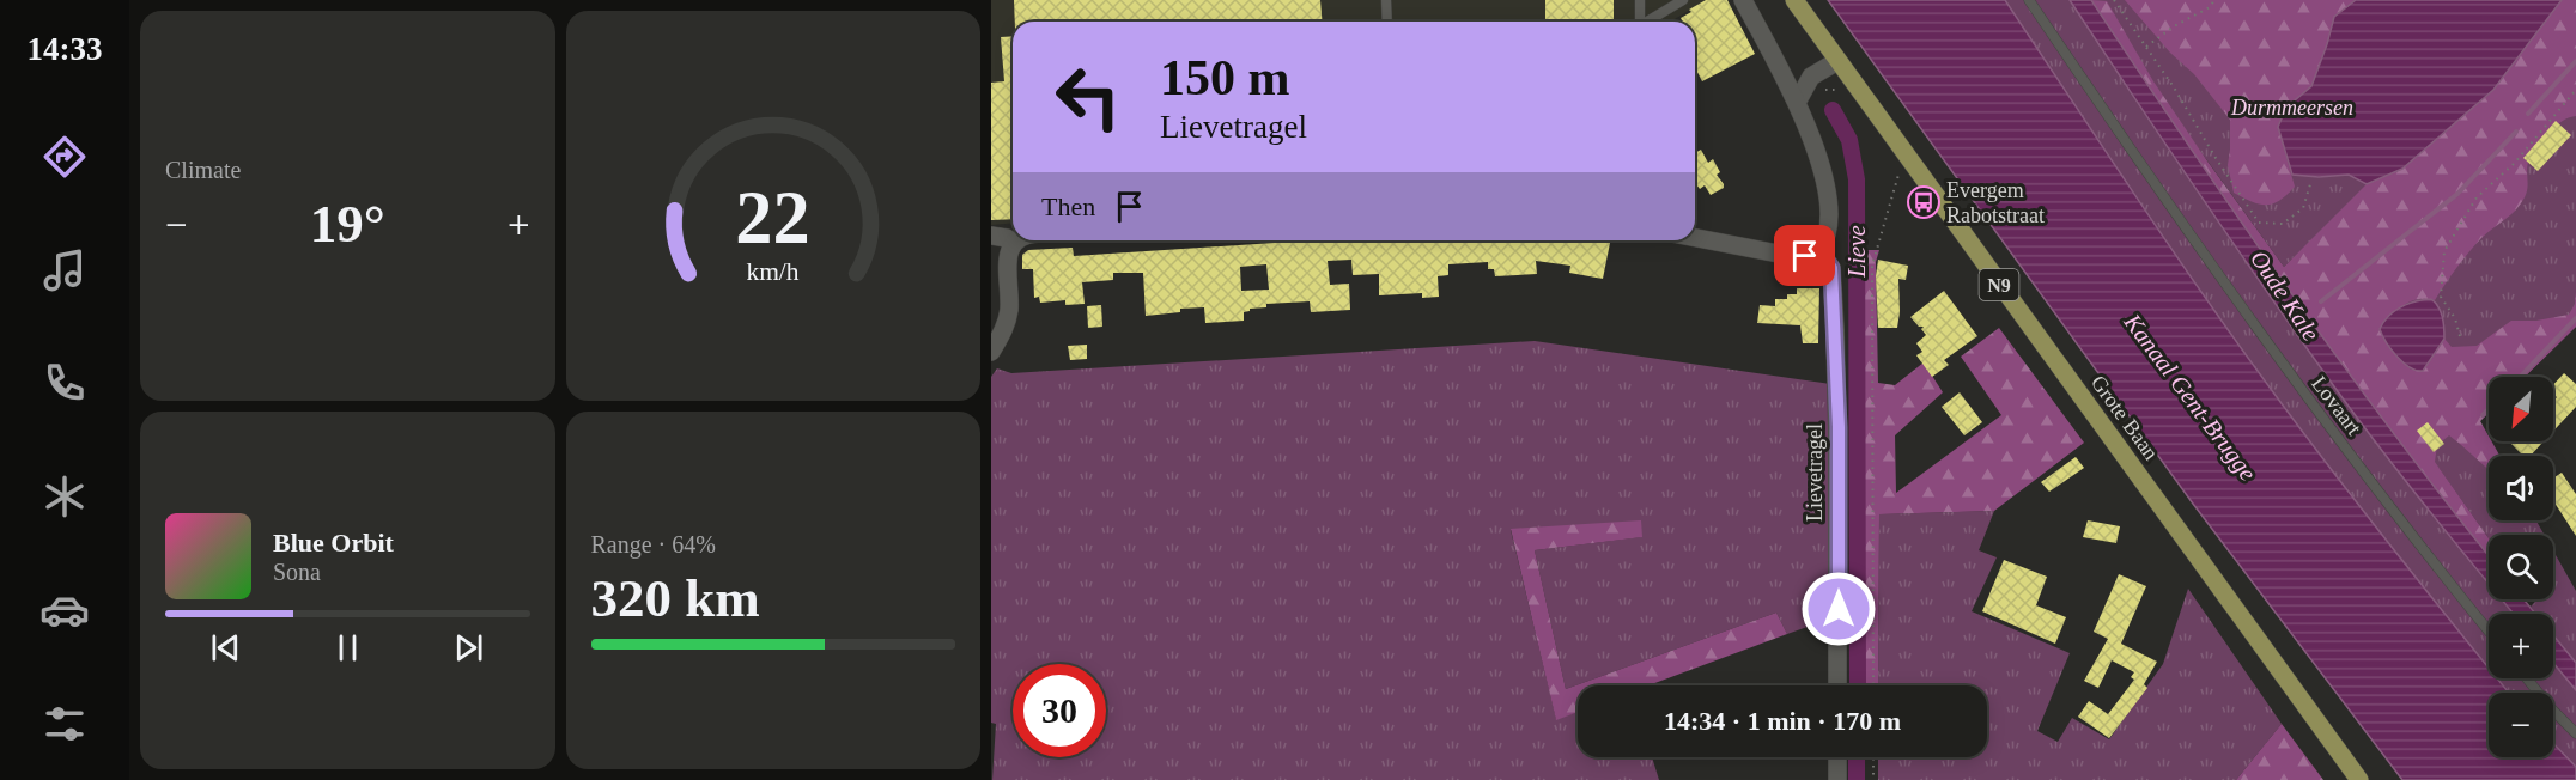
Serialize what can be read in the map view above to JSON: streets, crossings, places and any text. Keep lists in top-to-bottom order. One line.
{"streets":{"main road":["N9","Grote Baan"],"street":["Lievetragel"],"lane":["Lovaart"]},"crossings":[["N9","Grote Baan"]],"water":["Lieve","Oude Kale","Kanaal Gent-Brugge"],"parks":["Durmmeersen"],"places":{"bus stop":["Evergem Rabotstraat"]},"north":"bottom left","page":{"tabs":"14:33","tile":["Climate",["Range · 64%","320 km"]],"turn":["150 m","Lievetragel"],"then":"Then","heat":["−","19°","+"],"map_buttons":["+","−"],"song":["Blue Orbit","Sona"],"limit":"30","trip":"14:34 · 1 min · 170 m","gauge":["22","km/h"]}}
